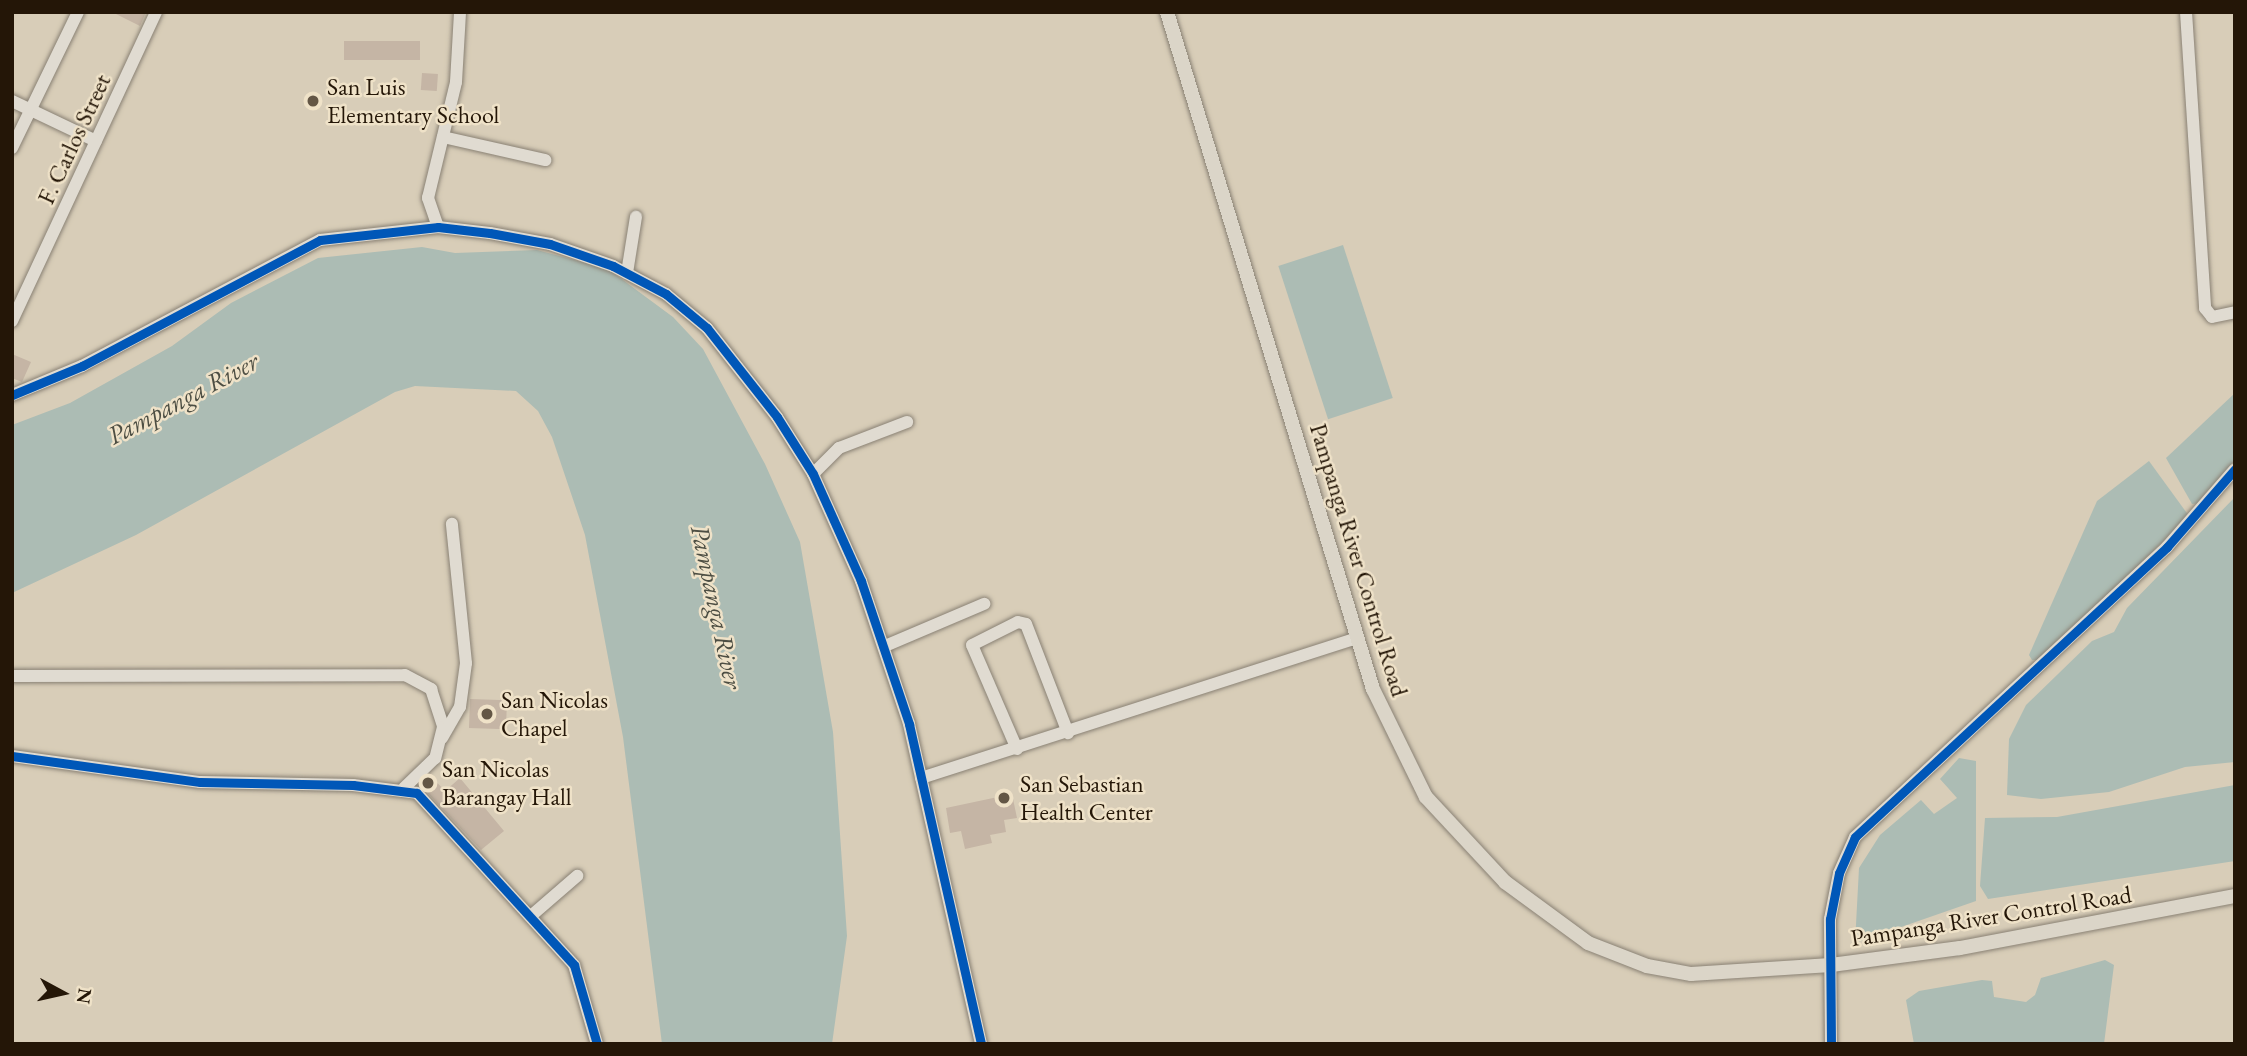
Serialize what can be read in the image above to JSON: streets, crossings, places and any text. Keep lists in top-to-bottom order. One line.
{"streets":{"main road":["Pampanga River Control Road"],"street":["F. Carlos Street"]},"water":["Pampanga River"],"places":["San Luis Elementary School","San Nicolas Chapel","San Nicolas Barangay Hall","San Sebastian Health Center"],"north":"right"}
